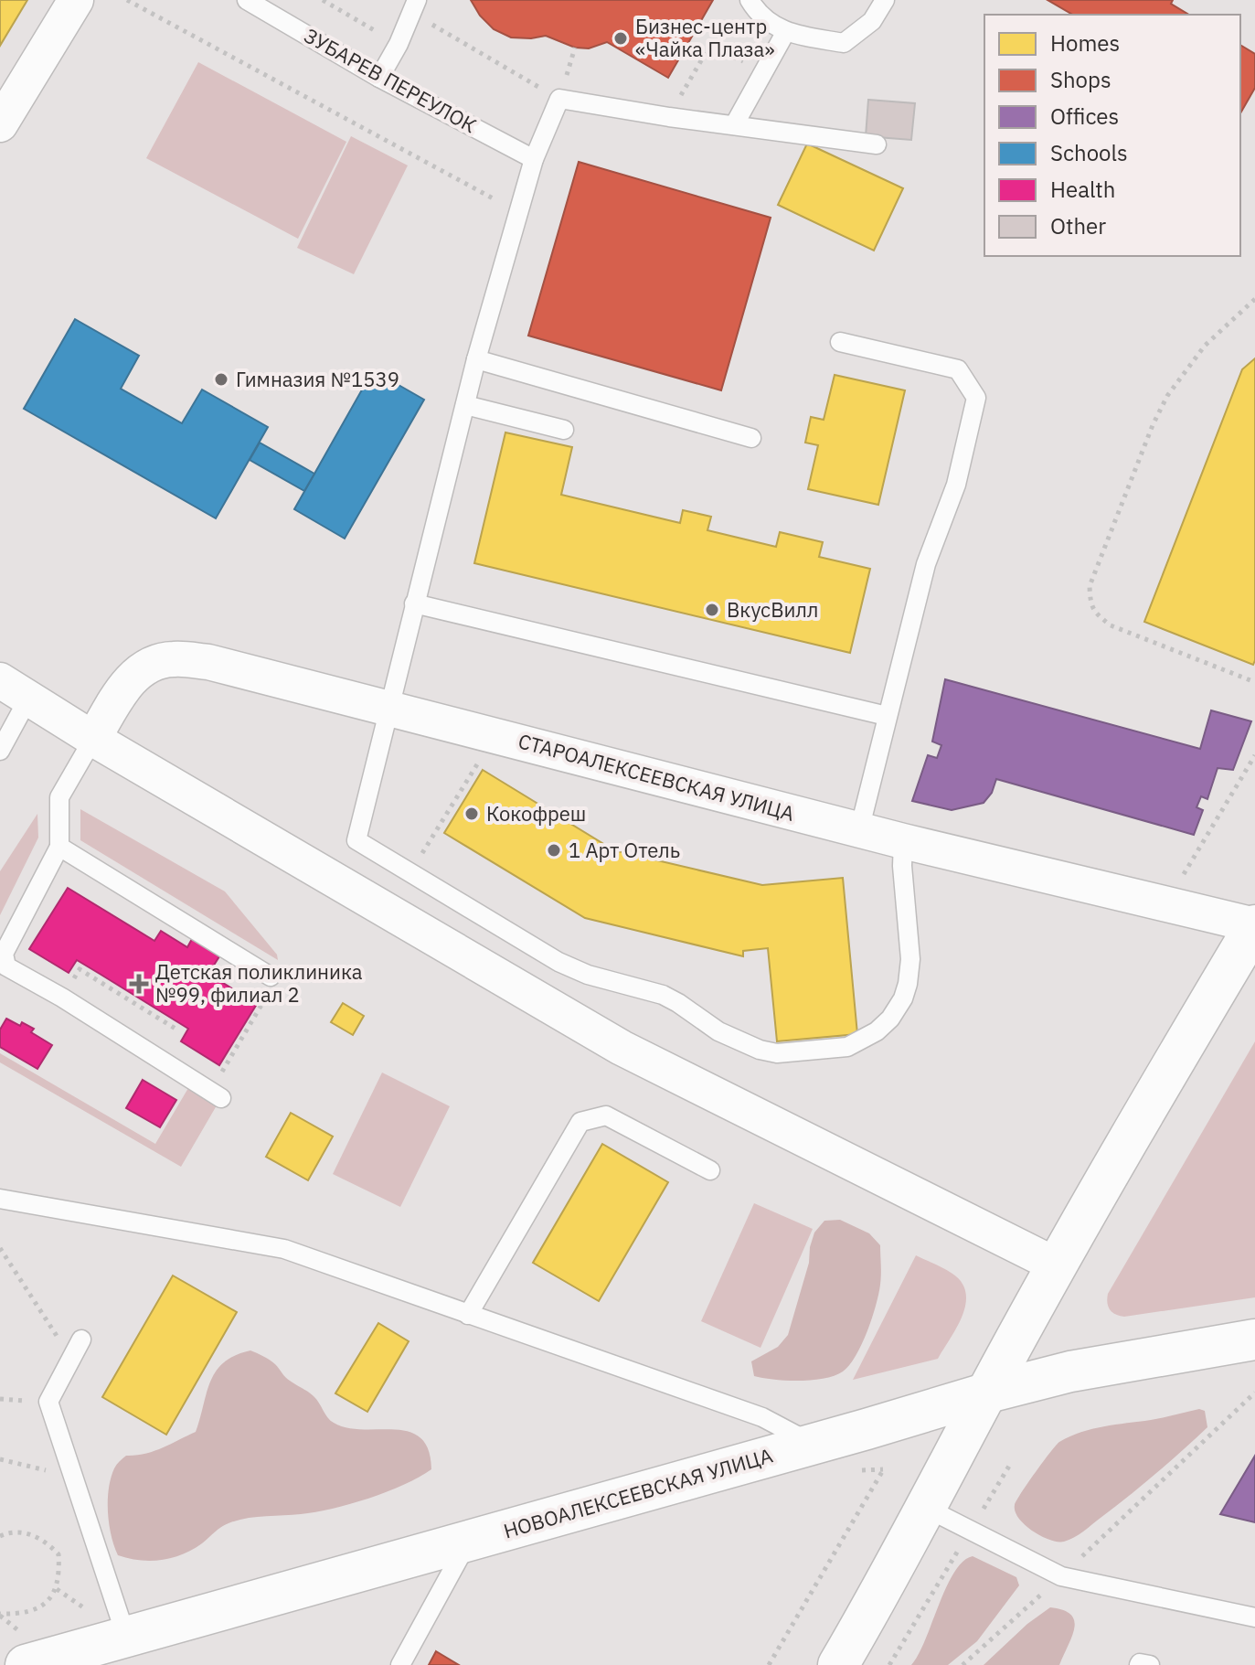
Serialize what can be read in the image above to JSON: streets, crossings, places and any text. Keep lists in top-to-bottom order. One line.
{"streets":{"street":["СТАРОАЛЕКСЕЕВСКАЯ УЛИЦА","НОВОАЛЕКСЕЕВСКАЯ УЛИЦА"],"lane":["ЗУБАРЕВ ПЕРЕУЛОК"]},"places":{"other":["Бизнес-центр «Чайка Плаза»","Гимназия №1539","ВкусВилл","Кокофреш","1 Арт Отель"],"health":["Детская поликлиника №99, филиал 2"]},"legend":["Homes","Shops","Offices","Schools","Health","Other"]}
